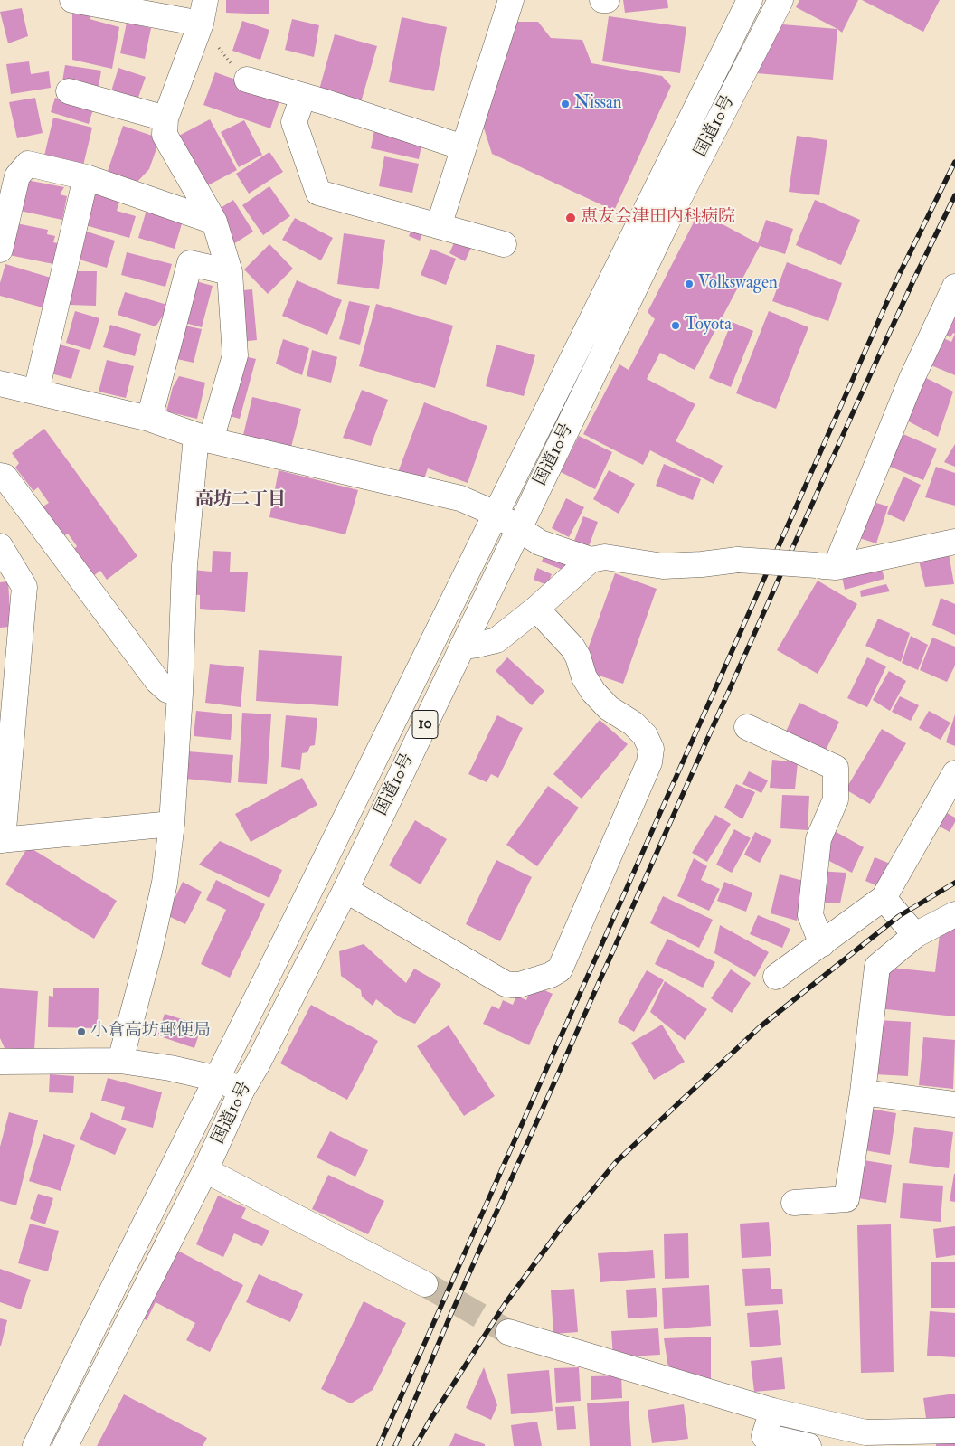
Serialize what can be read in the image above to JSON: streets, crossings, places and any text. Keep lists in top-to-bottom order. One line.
{"streets":{"main road":["国道10号","10"]},"districts":["高坊二丁目"],"places":["Nissan","恵友会津田内科病院","Volkswagen","Toyota","小倉高坊郵便局"]}
